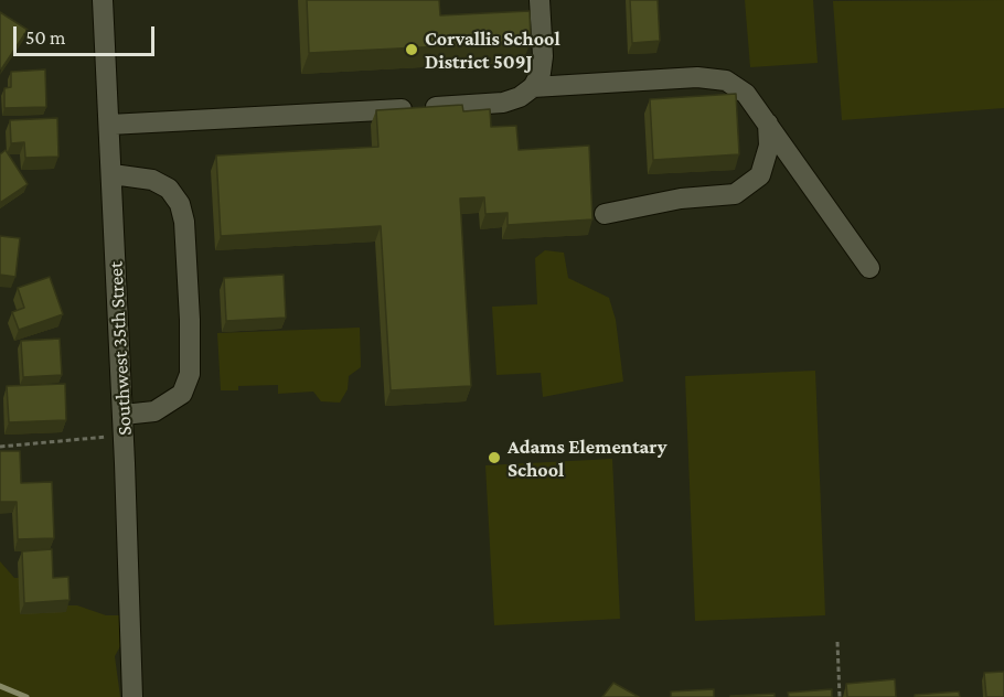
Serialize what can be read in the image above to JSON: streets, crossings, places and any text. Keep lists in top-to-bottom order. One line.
{"streets":{"street":["Southwest 35th Street"]},"places":["Corvallis School District 509J","Adams Elementary School"],"scale_bar":"50 m"}
